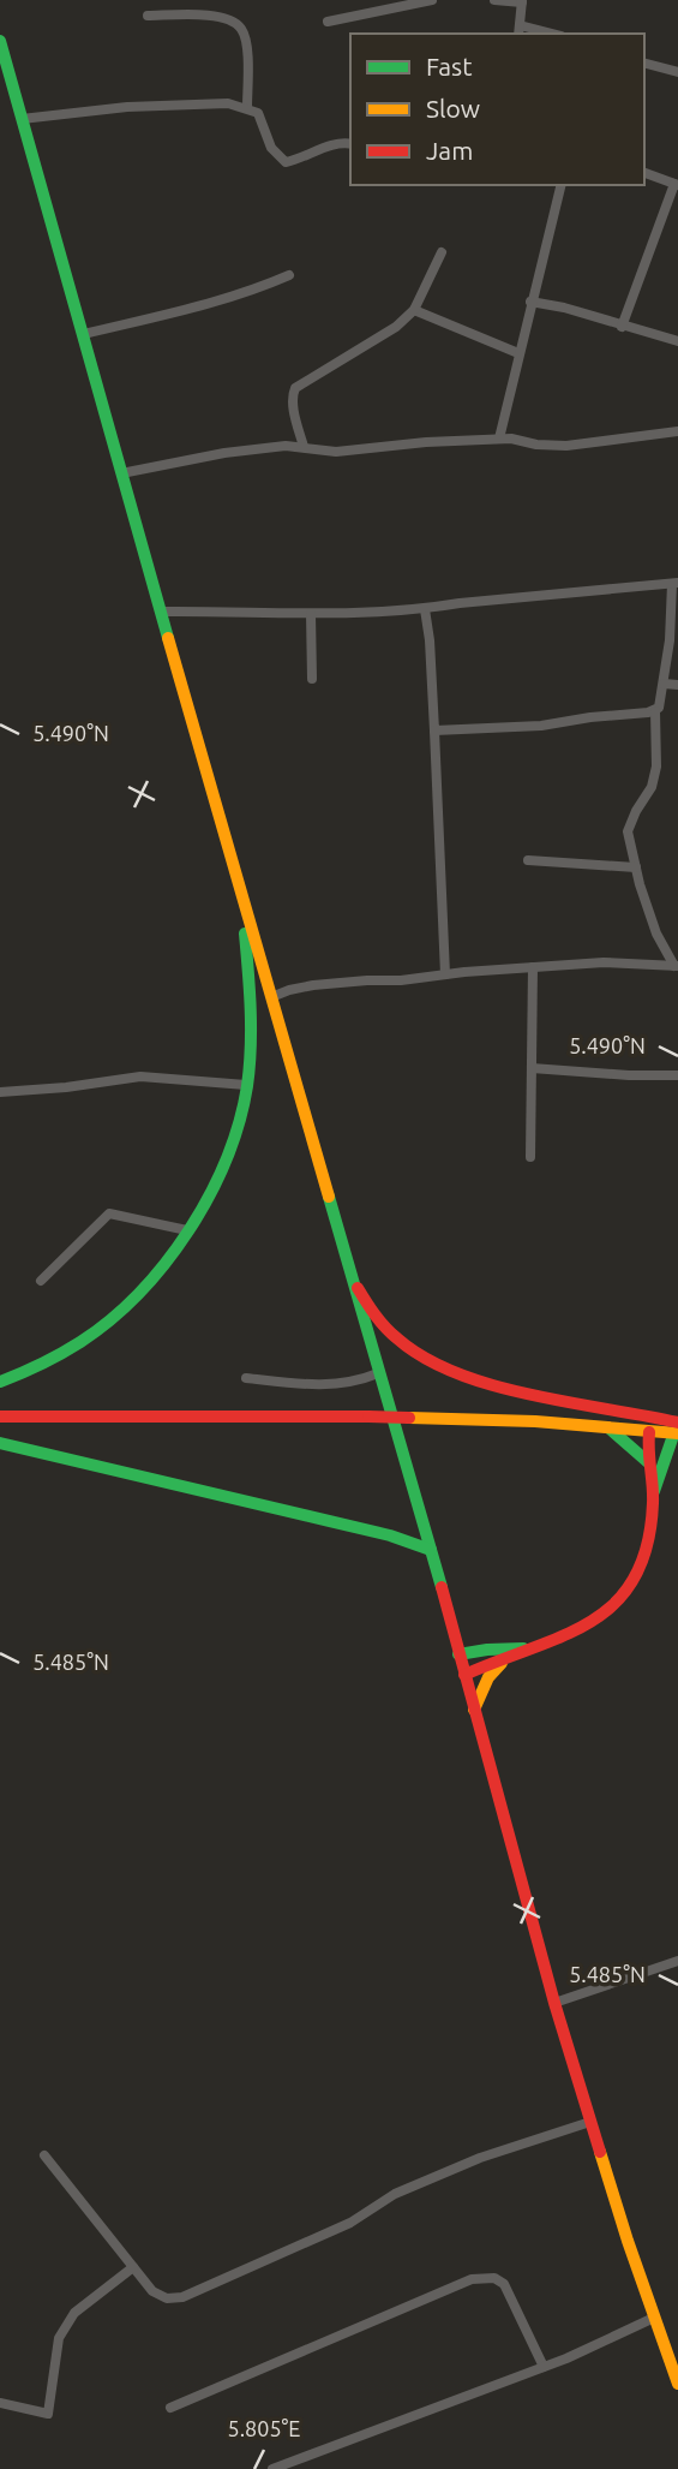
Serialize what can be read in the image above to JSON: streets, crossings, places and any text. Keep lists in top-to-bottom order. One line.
{"legend":["Fast","Slow","Jam"],"coordinates":["5.490°N","5.485°N","5.805°E"]}
